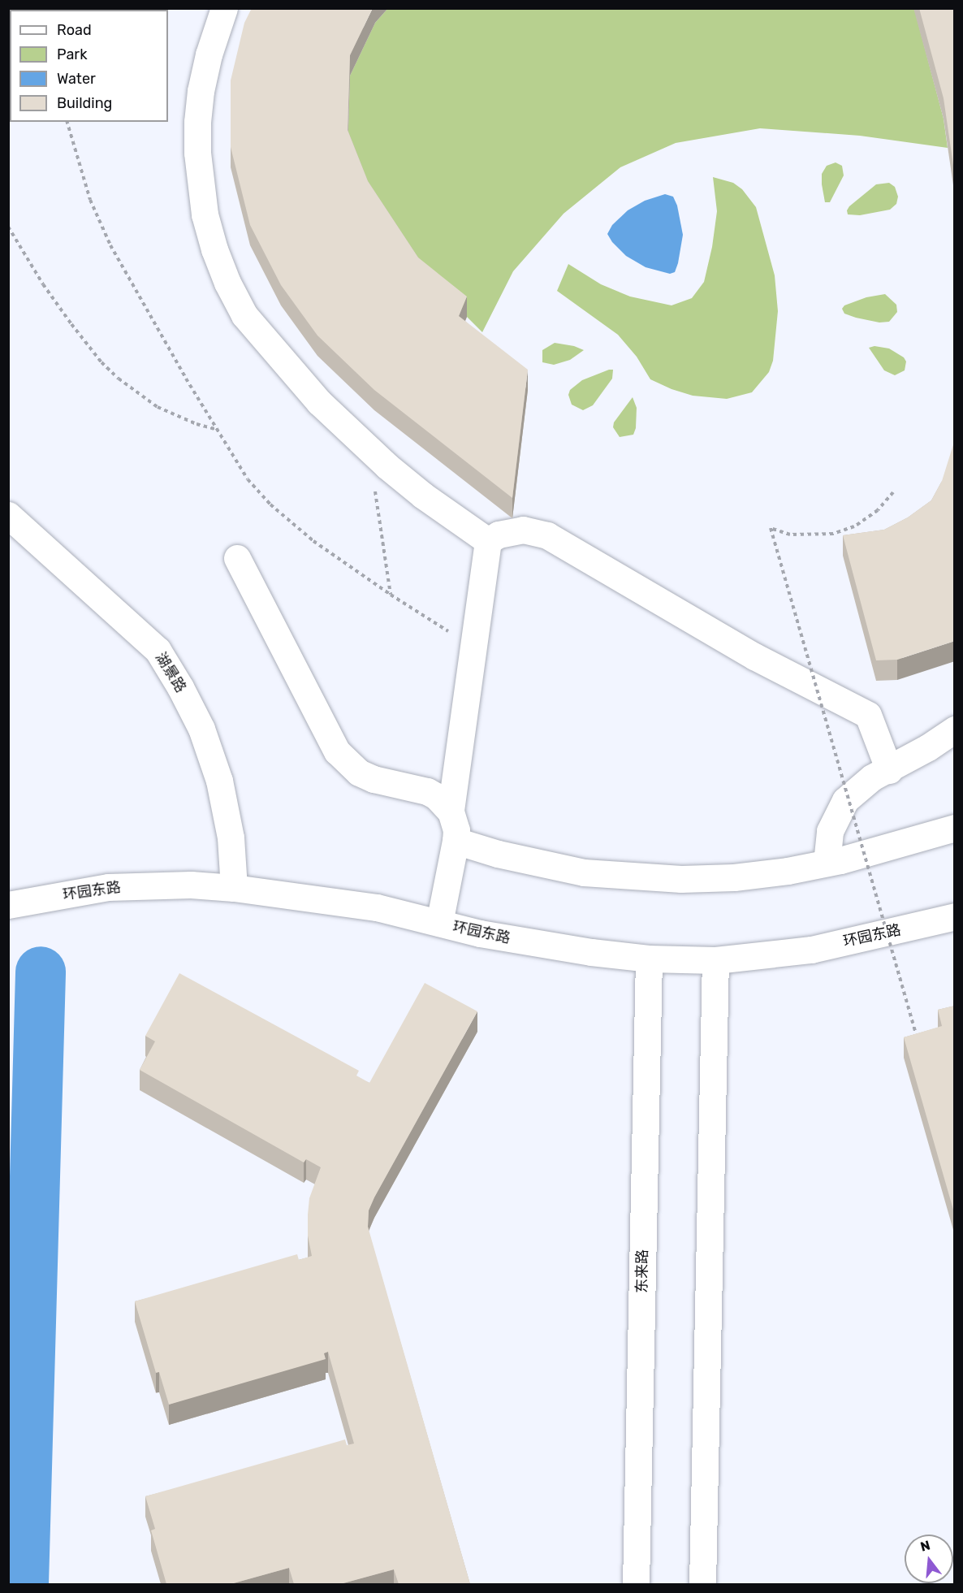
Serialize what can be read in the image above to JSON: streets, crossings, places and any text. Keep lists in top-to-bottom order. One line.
{"streets":{"street":["湖景路","环园东路","东来路"]},"crossings":[["湖景路","环园东路"],["环园东路","东来路"]],"legend":["Road","Park","Water","Building"],"north":"top"}
